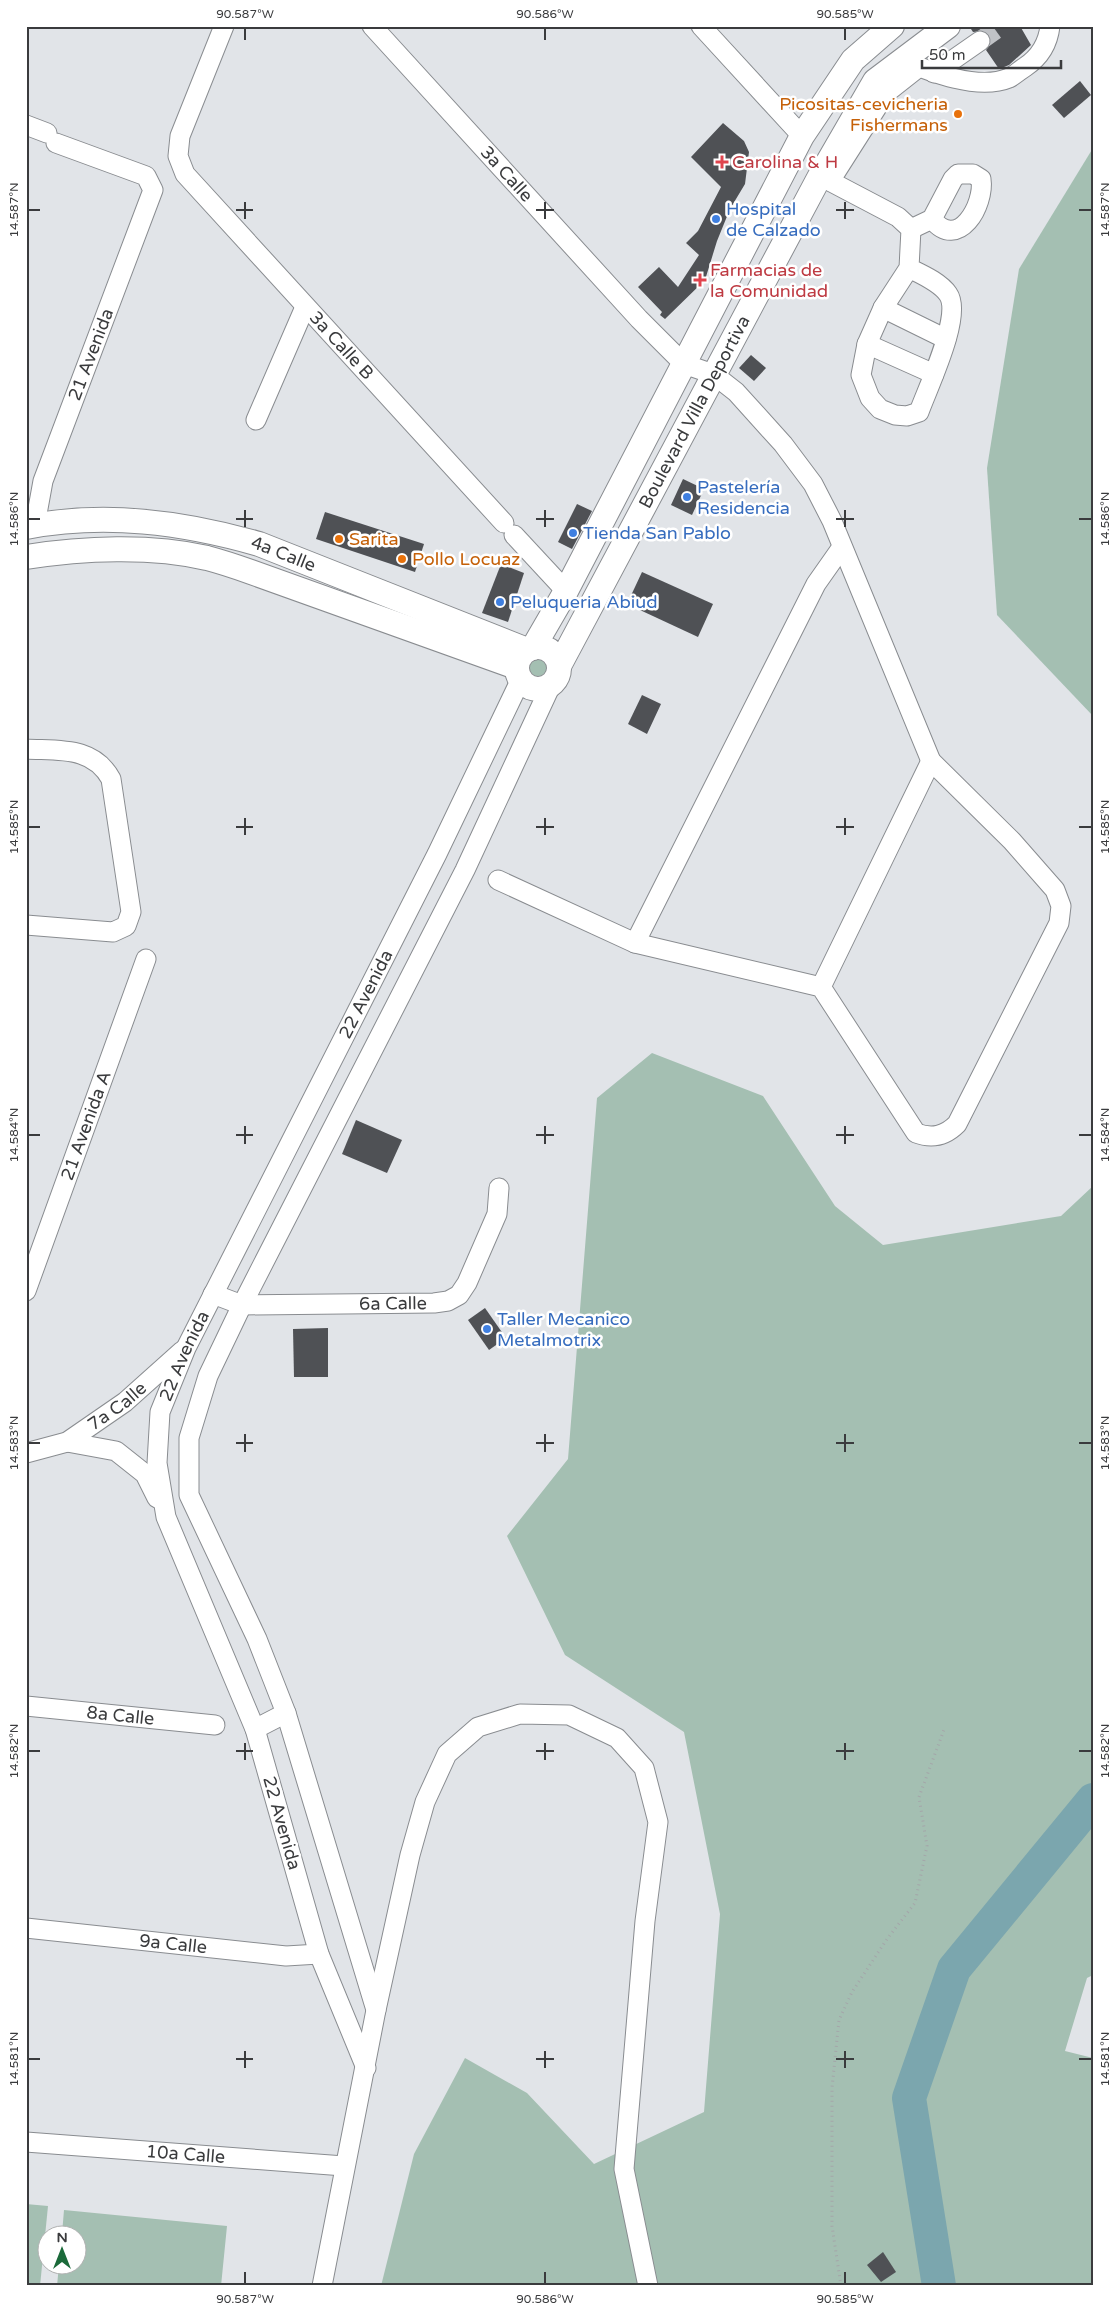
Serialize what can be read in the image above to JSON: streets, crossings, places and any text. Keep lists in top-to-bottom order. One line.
{"streets":{"main road":["Boulevard Villa Deportiva","4a Calle"],"street":["3a Calle","3a Calle B","21 Avenida","22 Avenida","21 Avenida A","6a Calle","7a Calle","8a Calle","9a Calle","10a Calle"]},"crossings":[["3a Calle","Boulevard Villa Deportiva"],["3a Calle B","Boulevard Villa Deportiva"],["21 Avenida","4a Calle"],["Boulevard Villa Deportiva","4a Calle"],["Boulevard Villa Deportiva","22 Avenida"],["4a Calle","22 Avenida"],["22 Avenida","6a Calle"],["22 Avenida","7a Calle"],["22 Avenida","9a Calle"]],"places":{"other":["Picositas-cevicheria Fishermans","Hospital de Calzado","Pastelería Residencia","Tienda San Pablo","Sarita","Pollo Locuaz","Peluqueria Abiud","Taller Mecanico Metalmotrix"],"health":["Carolina & H","Farmacias de la Comunidad"]},"scale_bar":"50 m","north":"top","coordinates":["90.587°W","90.586°W","90.585°W","14.587°N","14.586°N","14.585°N","14.584°N","14.583°N","14.582°N","14.581°N"]}
